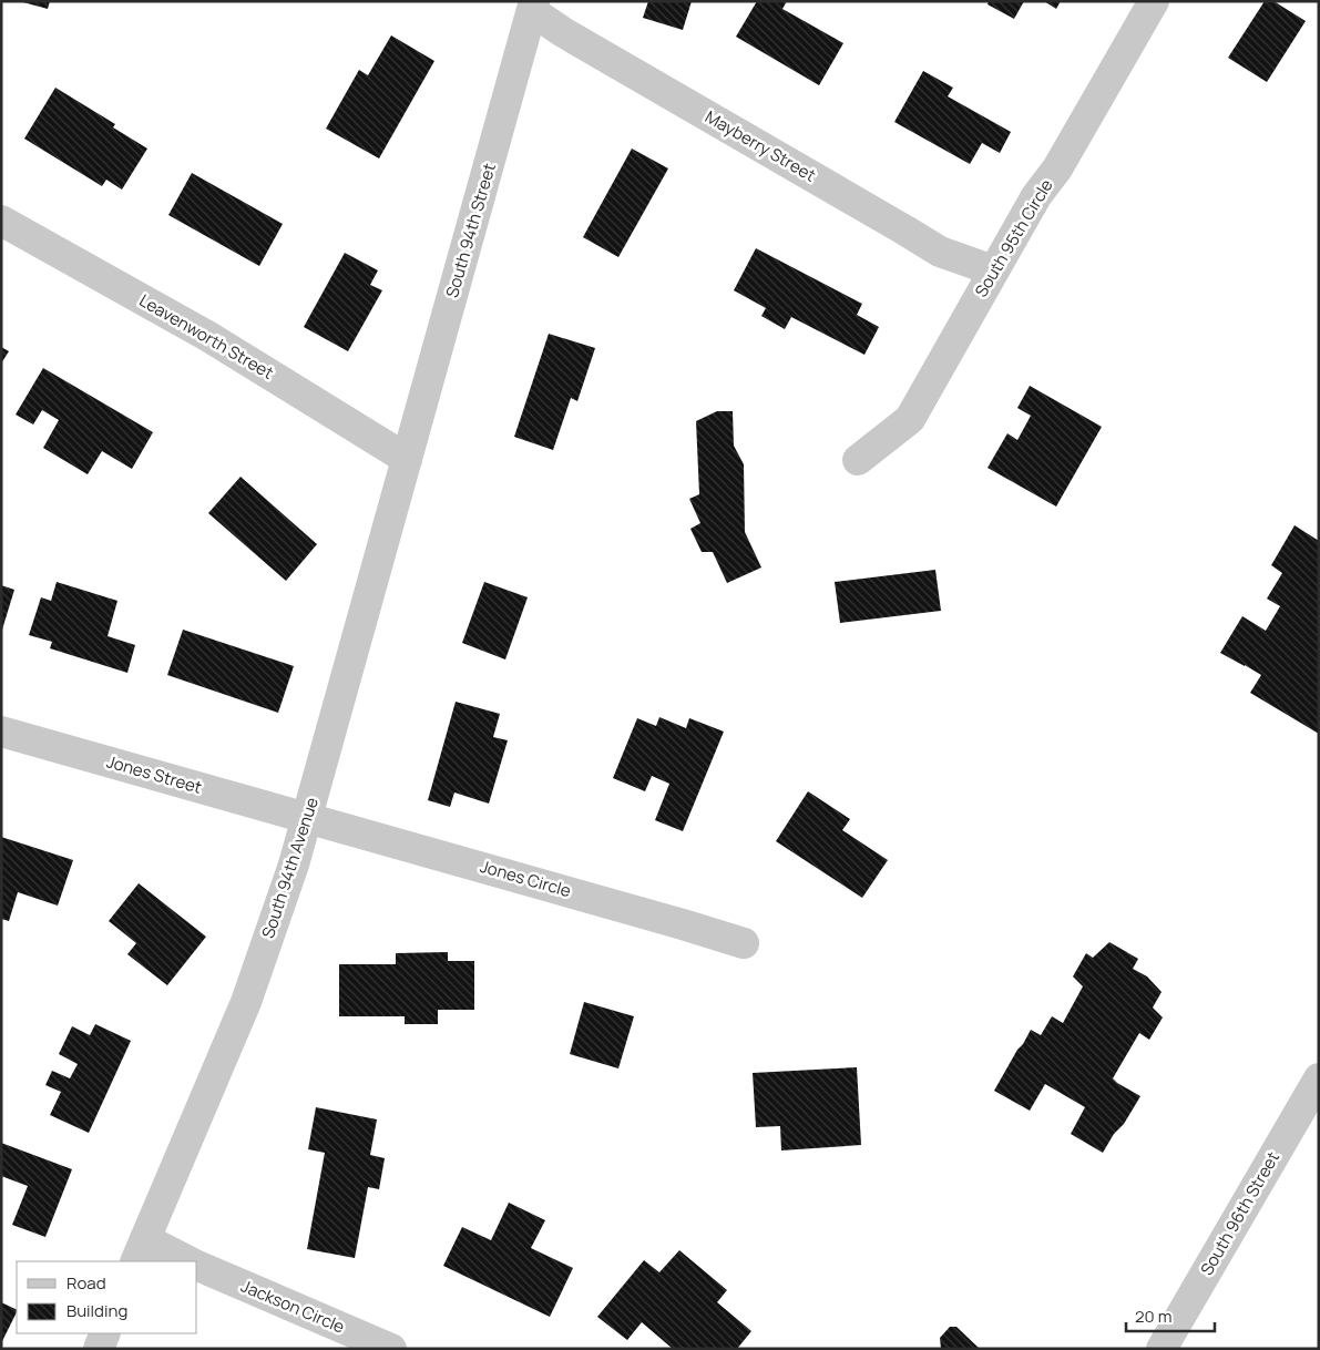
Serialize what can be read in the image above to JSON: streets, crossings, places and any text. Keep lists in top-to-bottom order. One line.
{"streets":{"street":["Mayberry Street","South 94th Street","South 95th Circle","Leavenworth Street","Jones Street","South 94th Avenue","Jones Circle","South 96th Street","Jackson Circle"]},"crossings":[["Mayberry Street","South 94th Street"],["Mayberry Street","South 95th Circle"],["South 94th Street","Leavenworth Street"],["South 94th Street","South 94th Avenue"],["Leavenworth Street","South 94th Avenue"],["Jones Street","South 94th Avenue"],["Jones Street","Jones Circle"],["South 94th Avenue","Jones Circle"]],"legend":["Road","Building"],"scale_bar":"20 m"}
